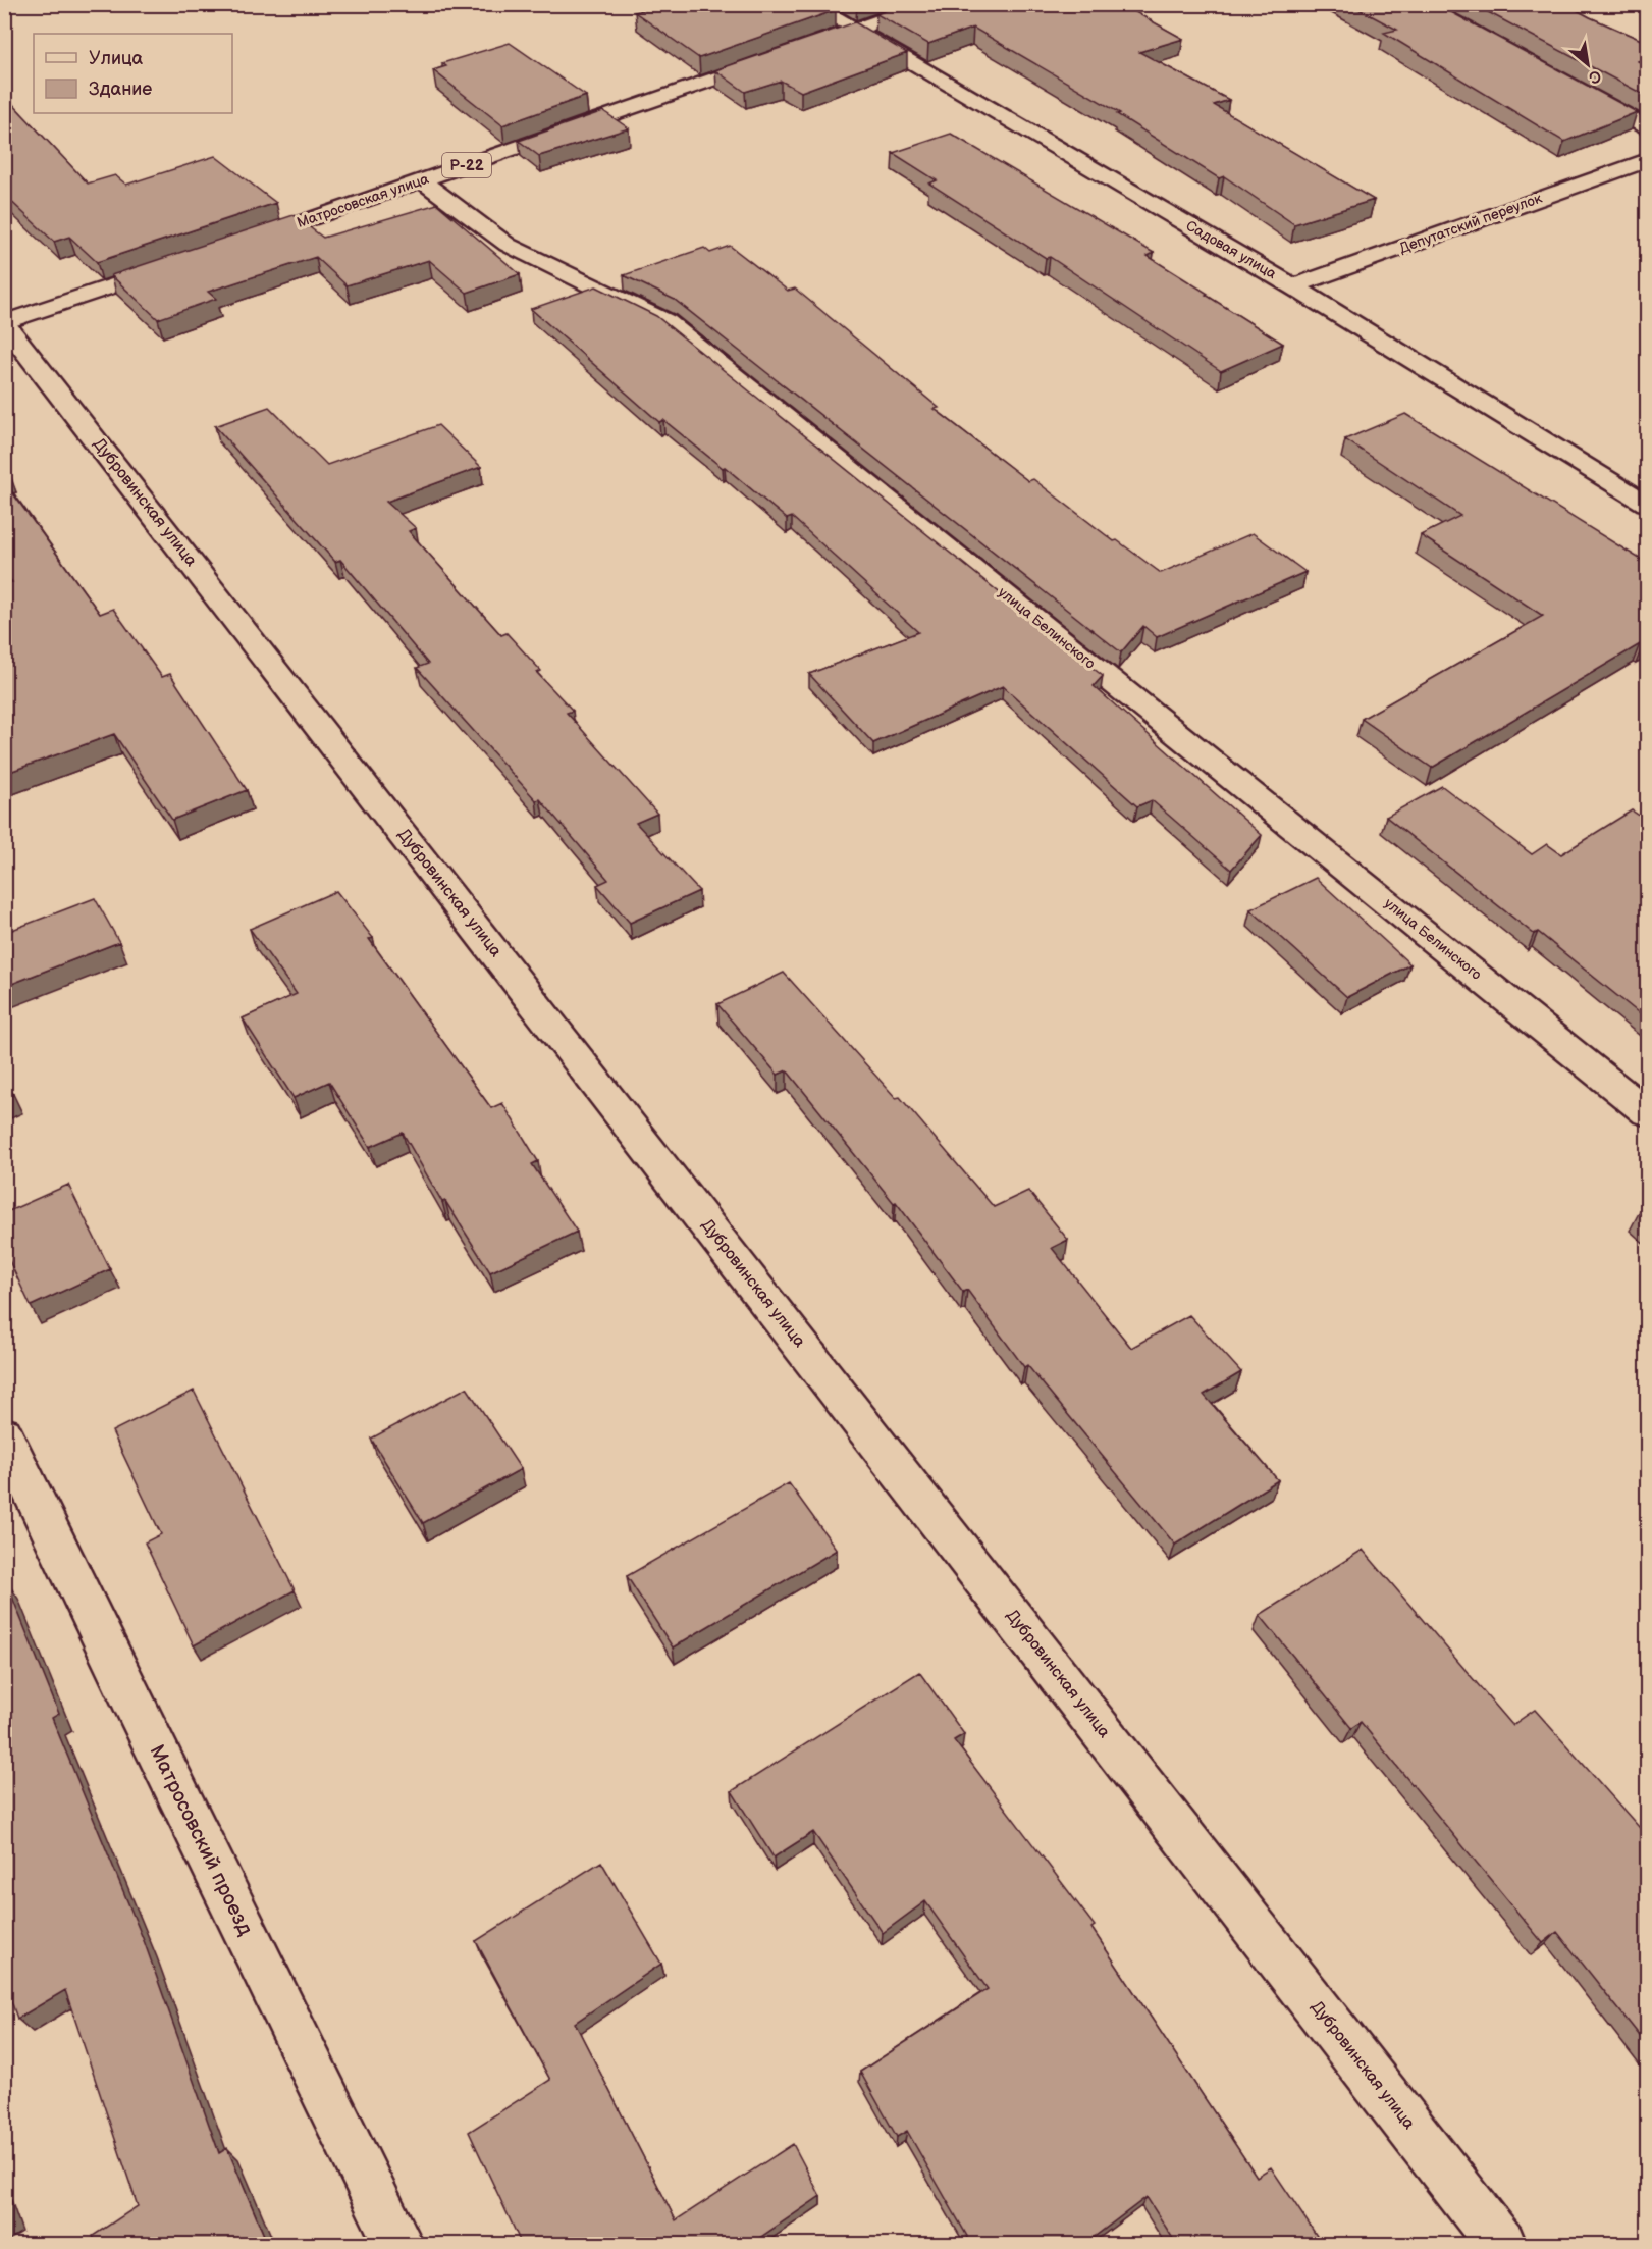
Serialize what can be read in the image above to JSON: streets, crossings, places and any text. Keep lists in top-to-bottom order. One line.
{"streets":{"main road":["Р-22","Матросовская улица","Депутатский переулок","Садовая улица","Дубровинская улица","улица Белинского","Матросовский проезд"]},"crossings":[["Матросовская улица","улица Белинского"],["Депутатский переулок","Садовая улица"]],"legend":["Улица","Здание"],"north":"bottom right"}
